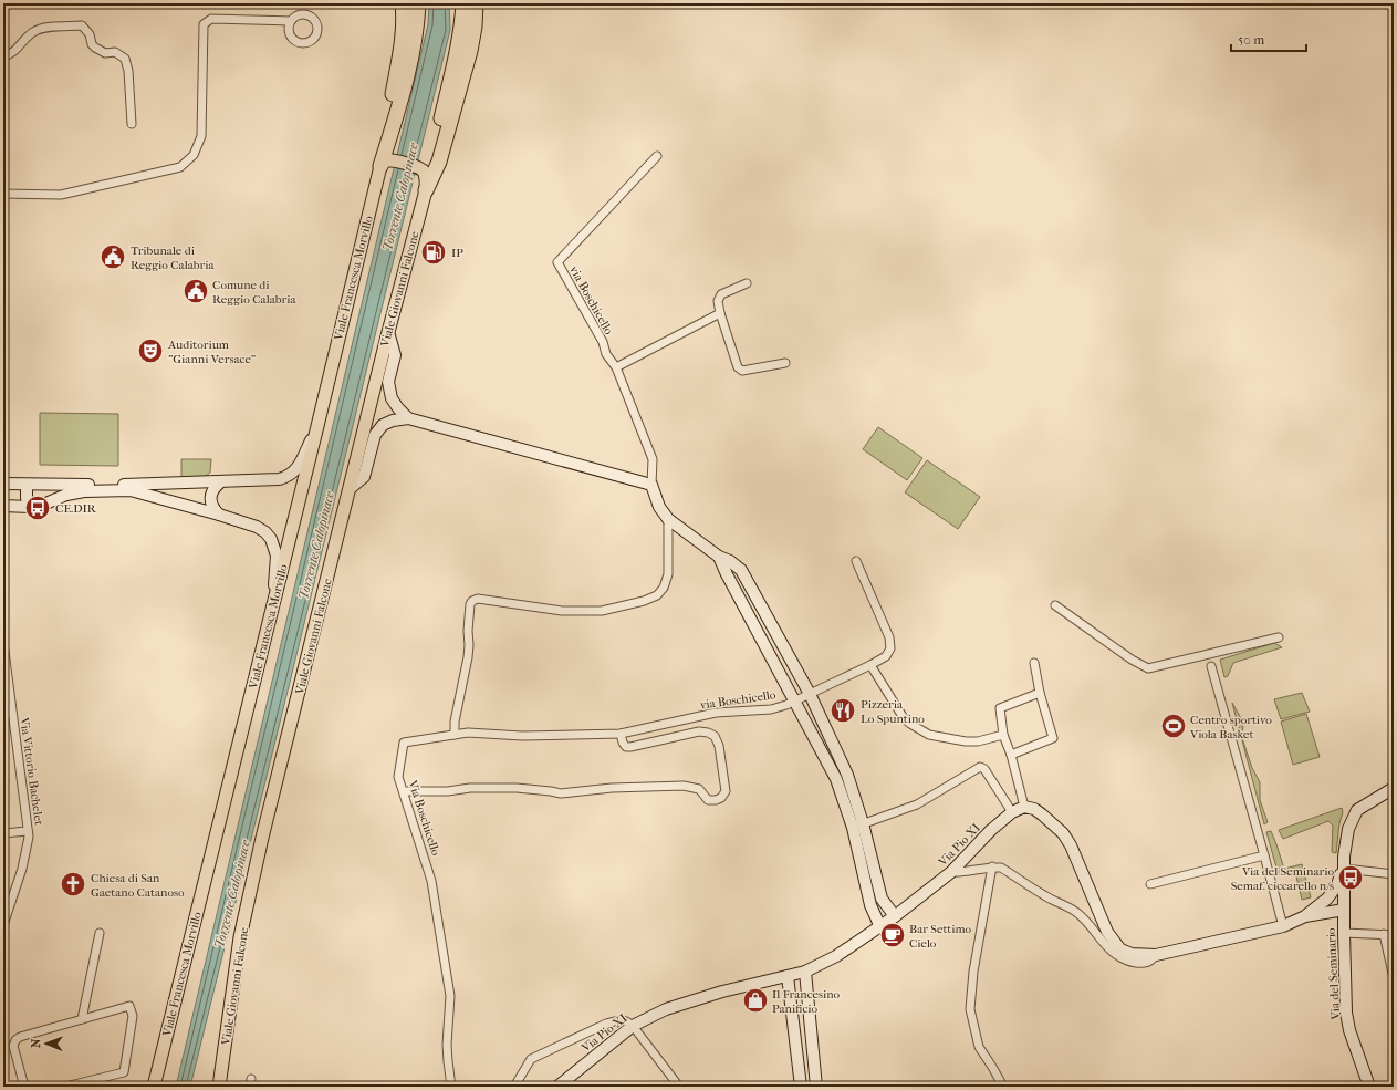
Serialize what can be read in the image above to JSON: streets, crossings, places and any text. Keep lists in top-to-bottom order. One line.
{"streets":{"main road":["Viale Francesca Morvillo","Viale Giovanni Falcone"],"street":["via Boschicello","Via Vittorio Bachelet","Via Boschicello","Via Pio XI","Via del Seminario"]},"crossings":[["via Boschicello","Via Boschicello"]],"water":["Torrente Calopinace"],"places":{"fuel station":["IP"],"public building":["Tribunale di Reggio Calabria","Comune di Reggio Calabria"],"theatre":["Auditorium \"Gianni Versace\""],"bus stop":["CE.DIR","Via del Seminario Semaf. ciccarello n/s"],"restaurant":["Pizzeria Lo Spuntino"],"sports":["Centro sportivo Viola Basket"],"church":["Chiesa di San Gaetano Catanoso"],"cafe":["Bar Settimo Cielo"],"shop":["Il Francesino Panificio"]},"scale_bar":"50 m","north":"left"}
